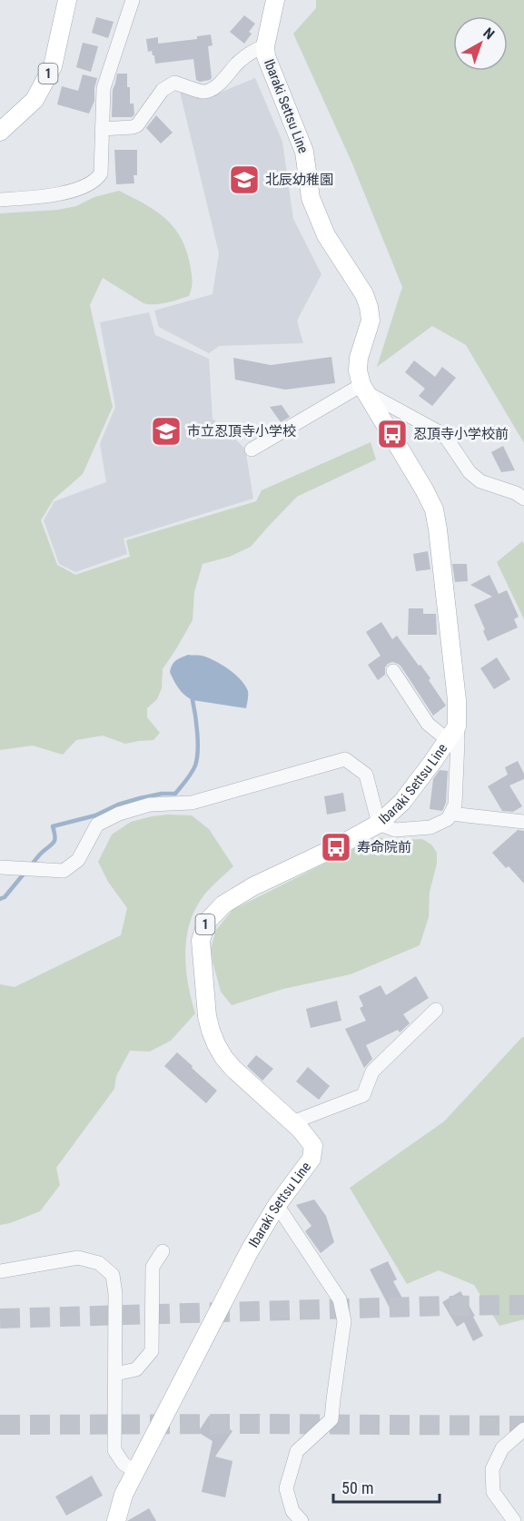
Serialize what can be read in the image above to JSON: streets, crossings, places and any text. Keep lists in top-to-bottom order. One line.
{"streets":{"main road":["1","Ibaraki Settsu Line"]},"places":{"school or university":["北辰幼稚園","市立忍頂寺小学校"],"bus stop":["忍頂寺小学校前","寿命院前"]},"scale_bar":"50 m","north":"top right"}
